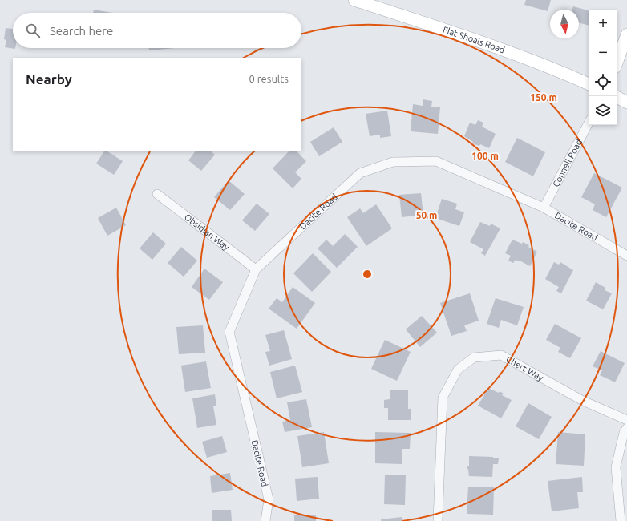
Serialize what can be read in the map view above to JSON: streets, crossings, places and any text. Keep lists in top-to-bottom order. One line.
{"streets":{"main road":["Flat Shoals Road"],"street":["Connell Road","Dacite Road","Obsidian Way","Chert Way"]},"crossings":[["Connell Road","Dacite Road"],["Dacite Road","Obsidian Way"]],"north":"bottom","page":{"map_buttons":["+","−"],"search":"Search here","heading":["Nearby","0 results"]},"rings":["150 m","100 m","50 m"]}
